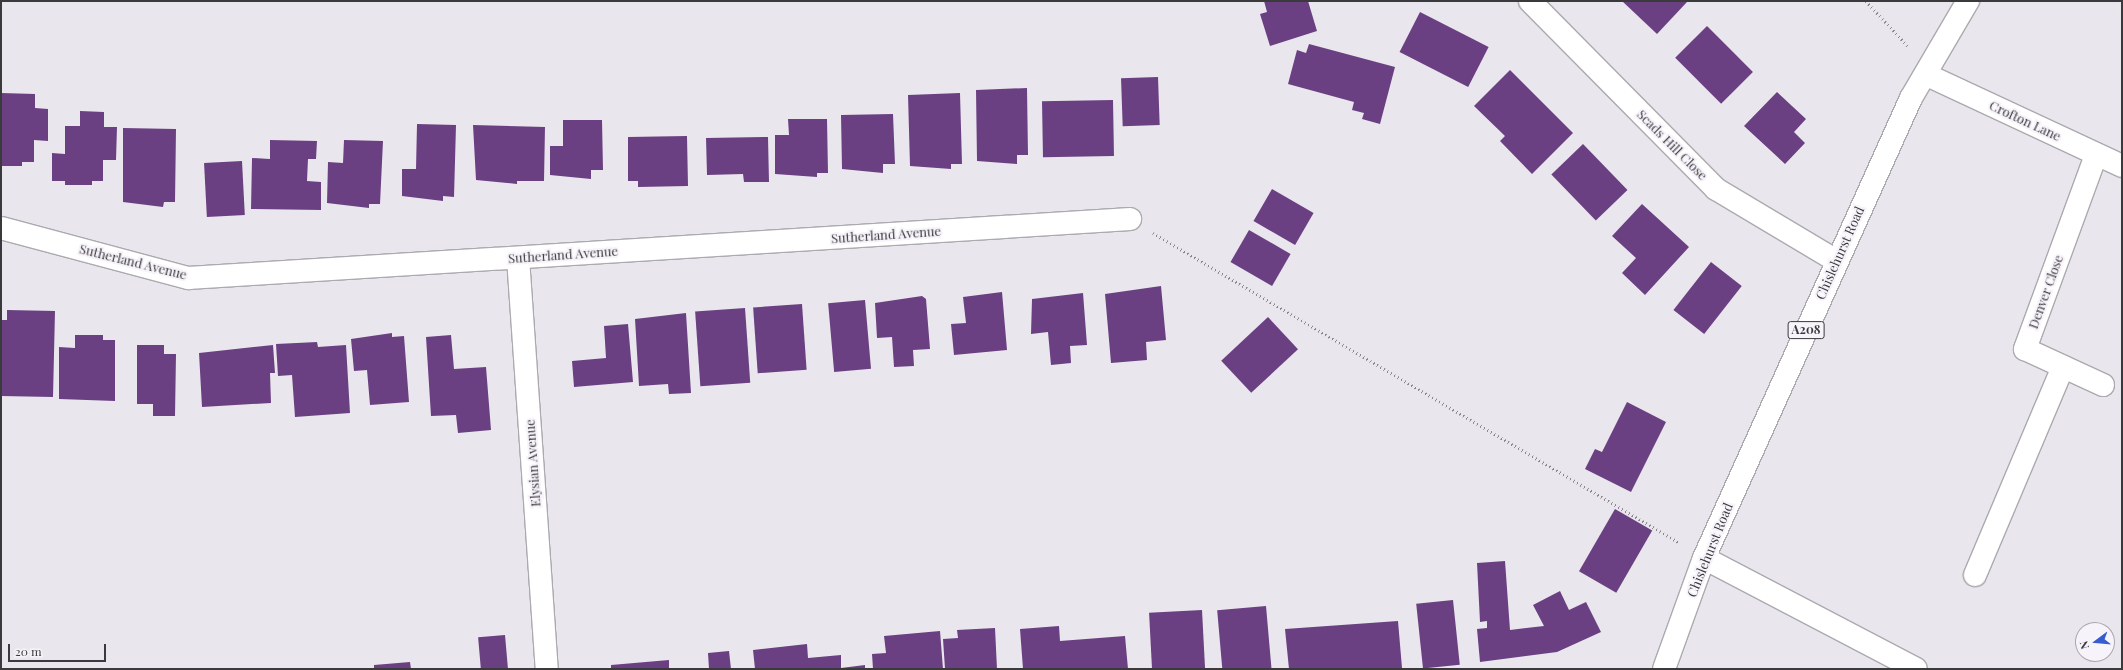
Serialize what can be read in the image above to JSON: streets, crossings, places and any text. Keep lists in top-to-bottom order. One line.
{"streets":{"street":["Crofton Lane","Scads Hill Close","Sutherland Avenue","Chislehurst Road","Denver Close","A208","Elysian Avenue"]},"crossings":[["Crofton Lane","Chislehurst Road"],["Crofton Lane","Denver Close"],["Scads Hill Close","Chislehurst Road"],["Sutherland Avenue","Elysian Avenue"]],"scale_bar":"20 m","north":"left"}
